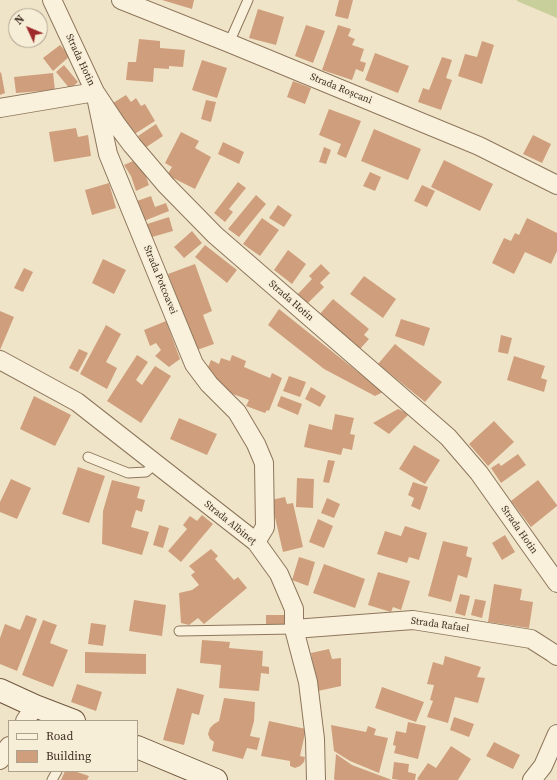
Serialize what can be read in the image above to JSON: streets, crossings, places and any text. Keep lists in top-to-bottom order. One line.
{"streets":{"street":["Strada Hotin","Strada Roșcani","Strada Potcoavei","Strada Albineț","Strada Rafael"]},"crossings":[["Strada Hotin","Strada Potcoavei"],["Strada Potcoavei","Strada Albineț"],["Strada Albineț","Strada Rafael"]],"legend":["Road","Building"],"north":"top left"}
